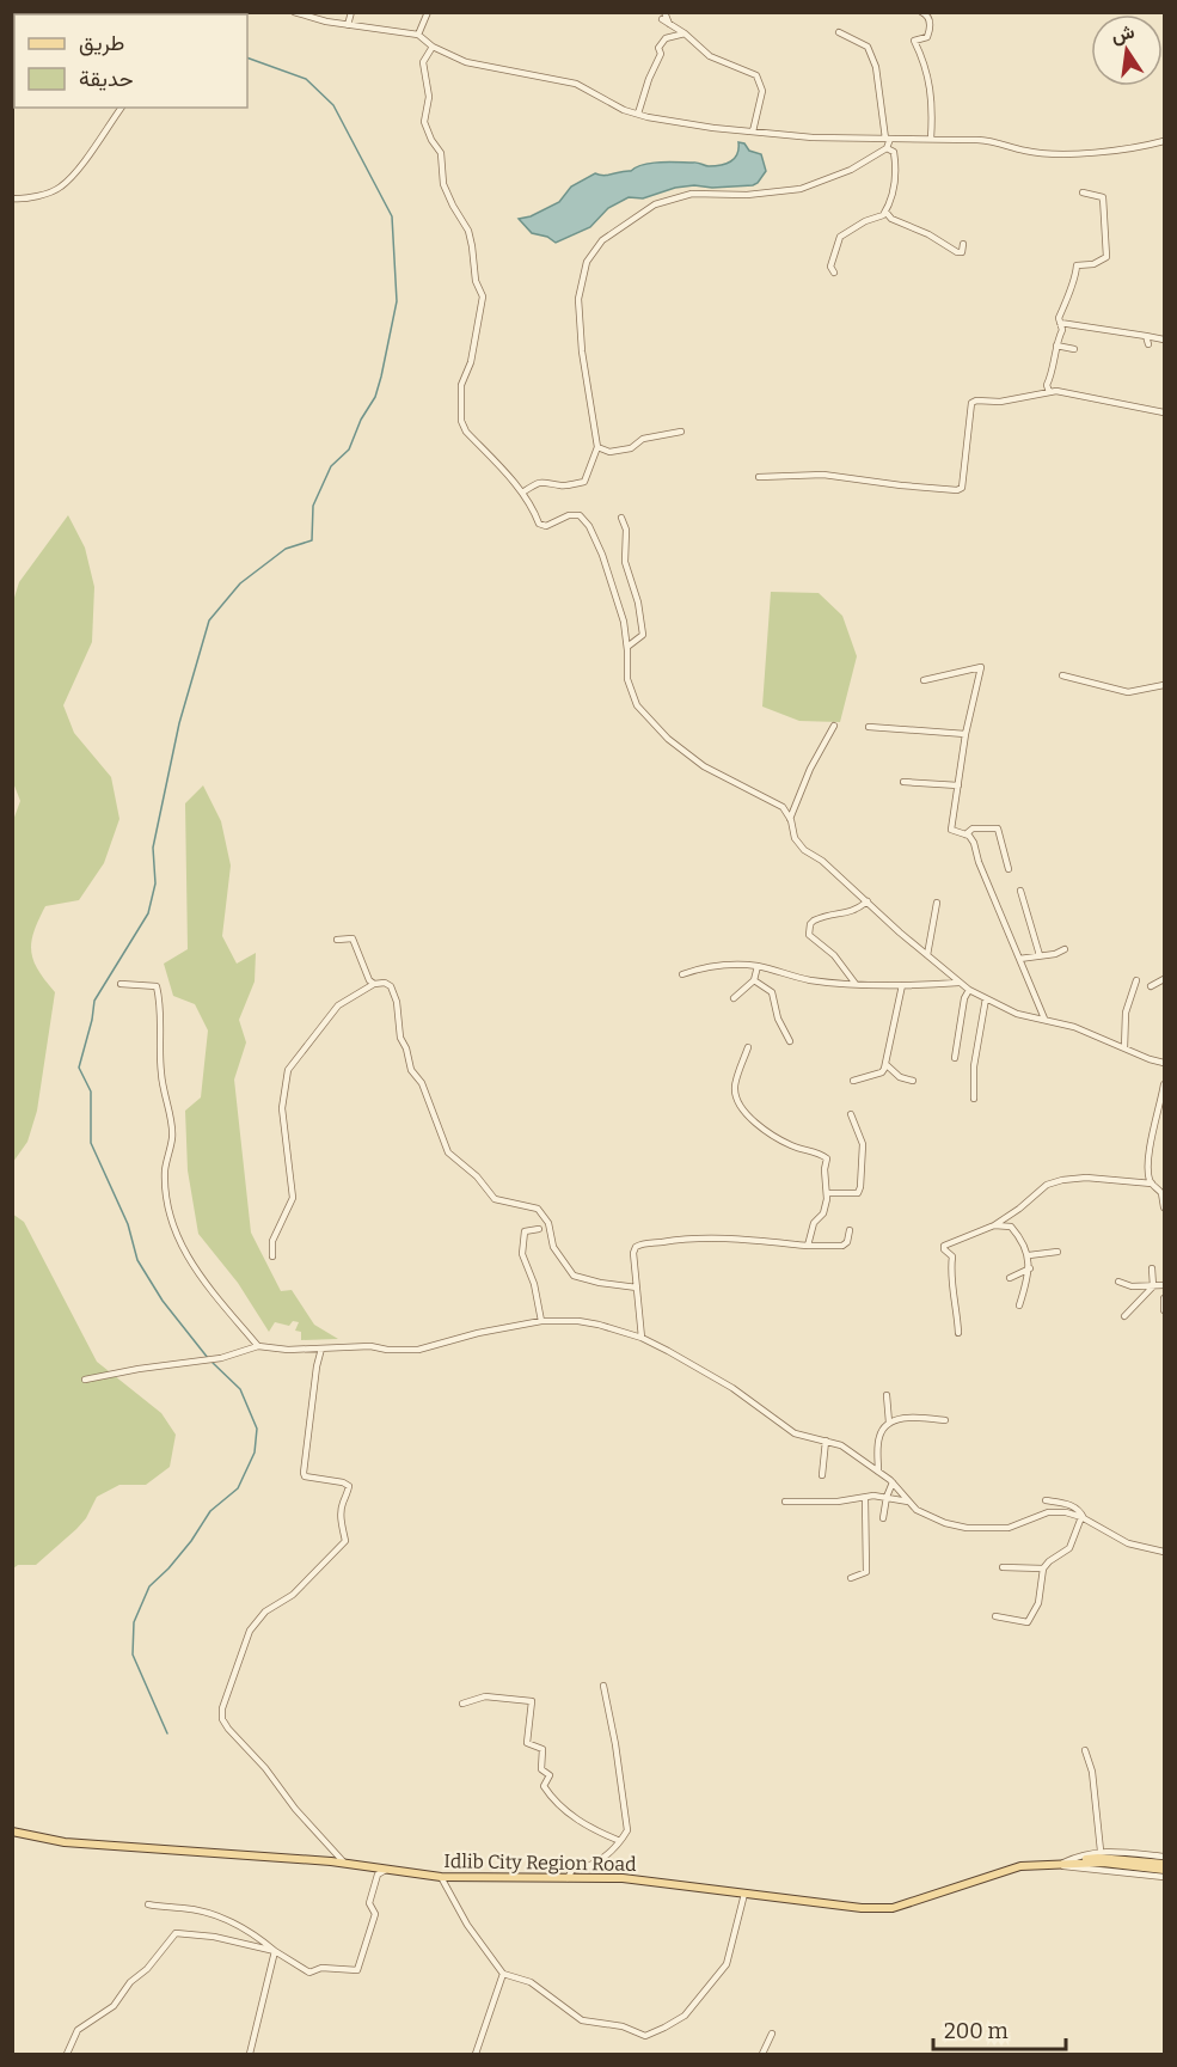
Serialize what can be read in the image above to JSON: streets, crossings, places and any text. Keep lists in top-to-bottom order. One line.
{"streets":{"main road":["Idlib City Region Road"]},"legend":["طريق","حديقة"],"scale_bar":"200 m","north":"top"}
